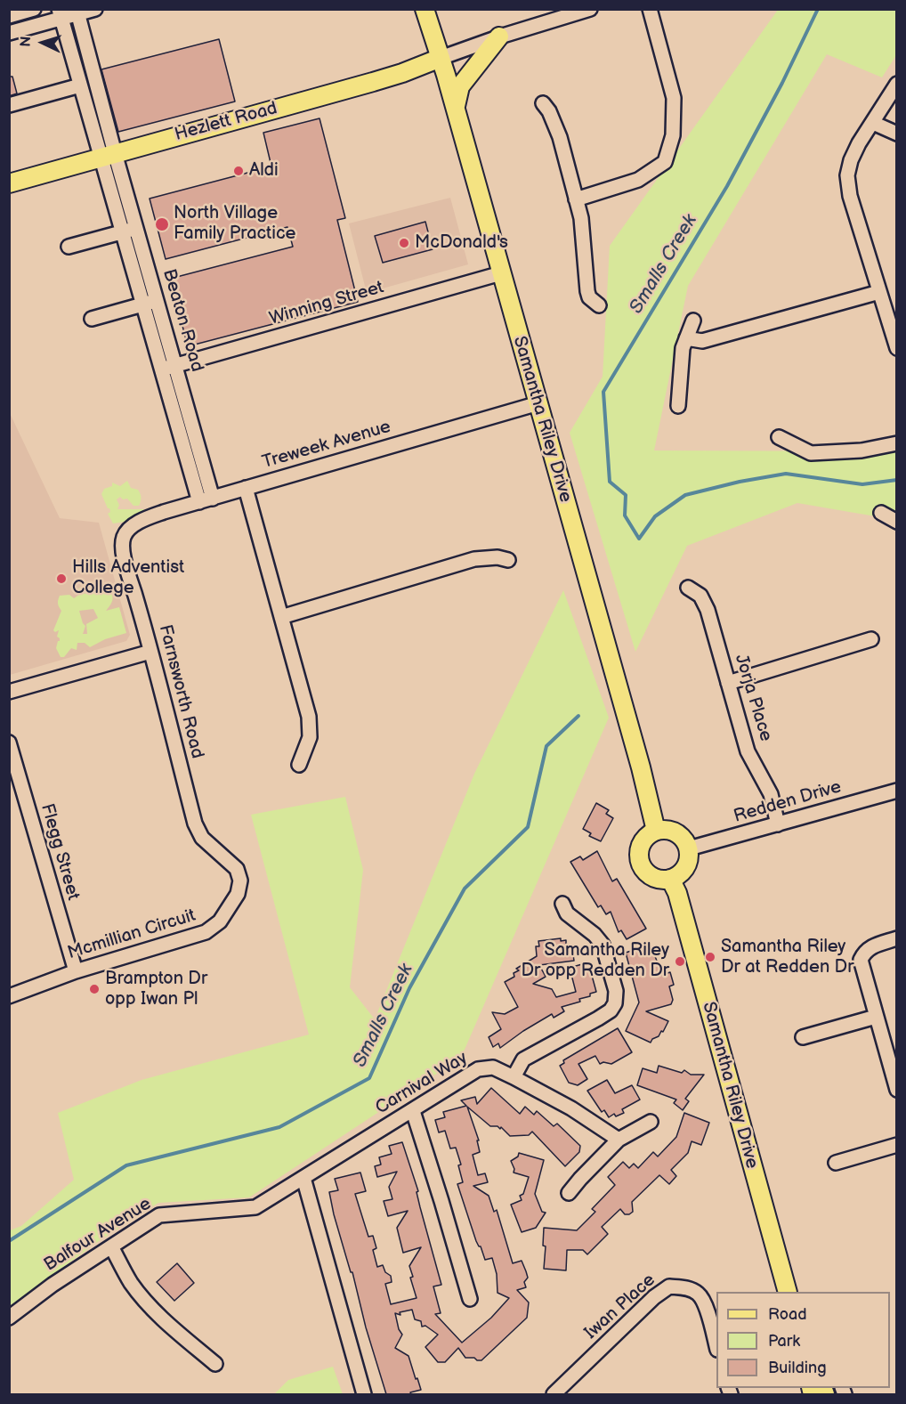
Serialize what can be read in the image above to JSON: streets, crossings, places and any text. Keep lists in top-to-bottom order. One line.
{"streets":{"main road":["Hezlett Road","Samantha Riley Drive"],"street":["Winning Street","Beaton Road","Treweek Avenue","Farnsworth Road","Jorja Place","Redden Drive","Flegg Street","Mcmillian Circuit","Carnival Way","Balfour Avenue","Iwan Place"]},"crossings":[["Hezlett Road","Beaton Road"],["Hezlett Road","Samantha Riley Drive"],["Winning Street","Beaton Road"],["Winning Street","Samantha Riley Drive"],["Beaton Road","Treweek Avenue"],["Samantha Riley Drive","Treweek Avenue"],["Samantha Riley Drive","Redden Drive"],["Treweek Avenue","Farnsworth Road"],["Farnsworth Road","Mcmillian Circuit"],["Jorja Place","Redden Drive"],["Flegg Street","Mcmillian Circuit"],["Carnival Way","Balfour Avenue"]],"water":["Smalls Creek"],"places":["Aldi","North Village Family Practice","McDonald's","Hills Adventist College","Samantha Riley Dr at Redden Dr","Samantha Riley Dr opp Redden Dr","Brampton Dr opp Iwan Pl"],"legend":["Road","Park","Building"],"north":"left"}
